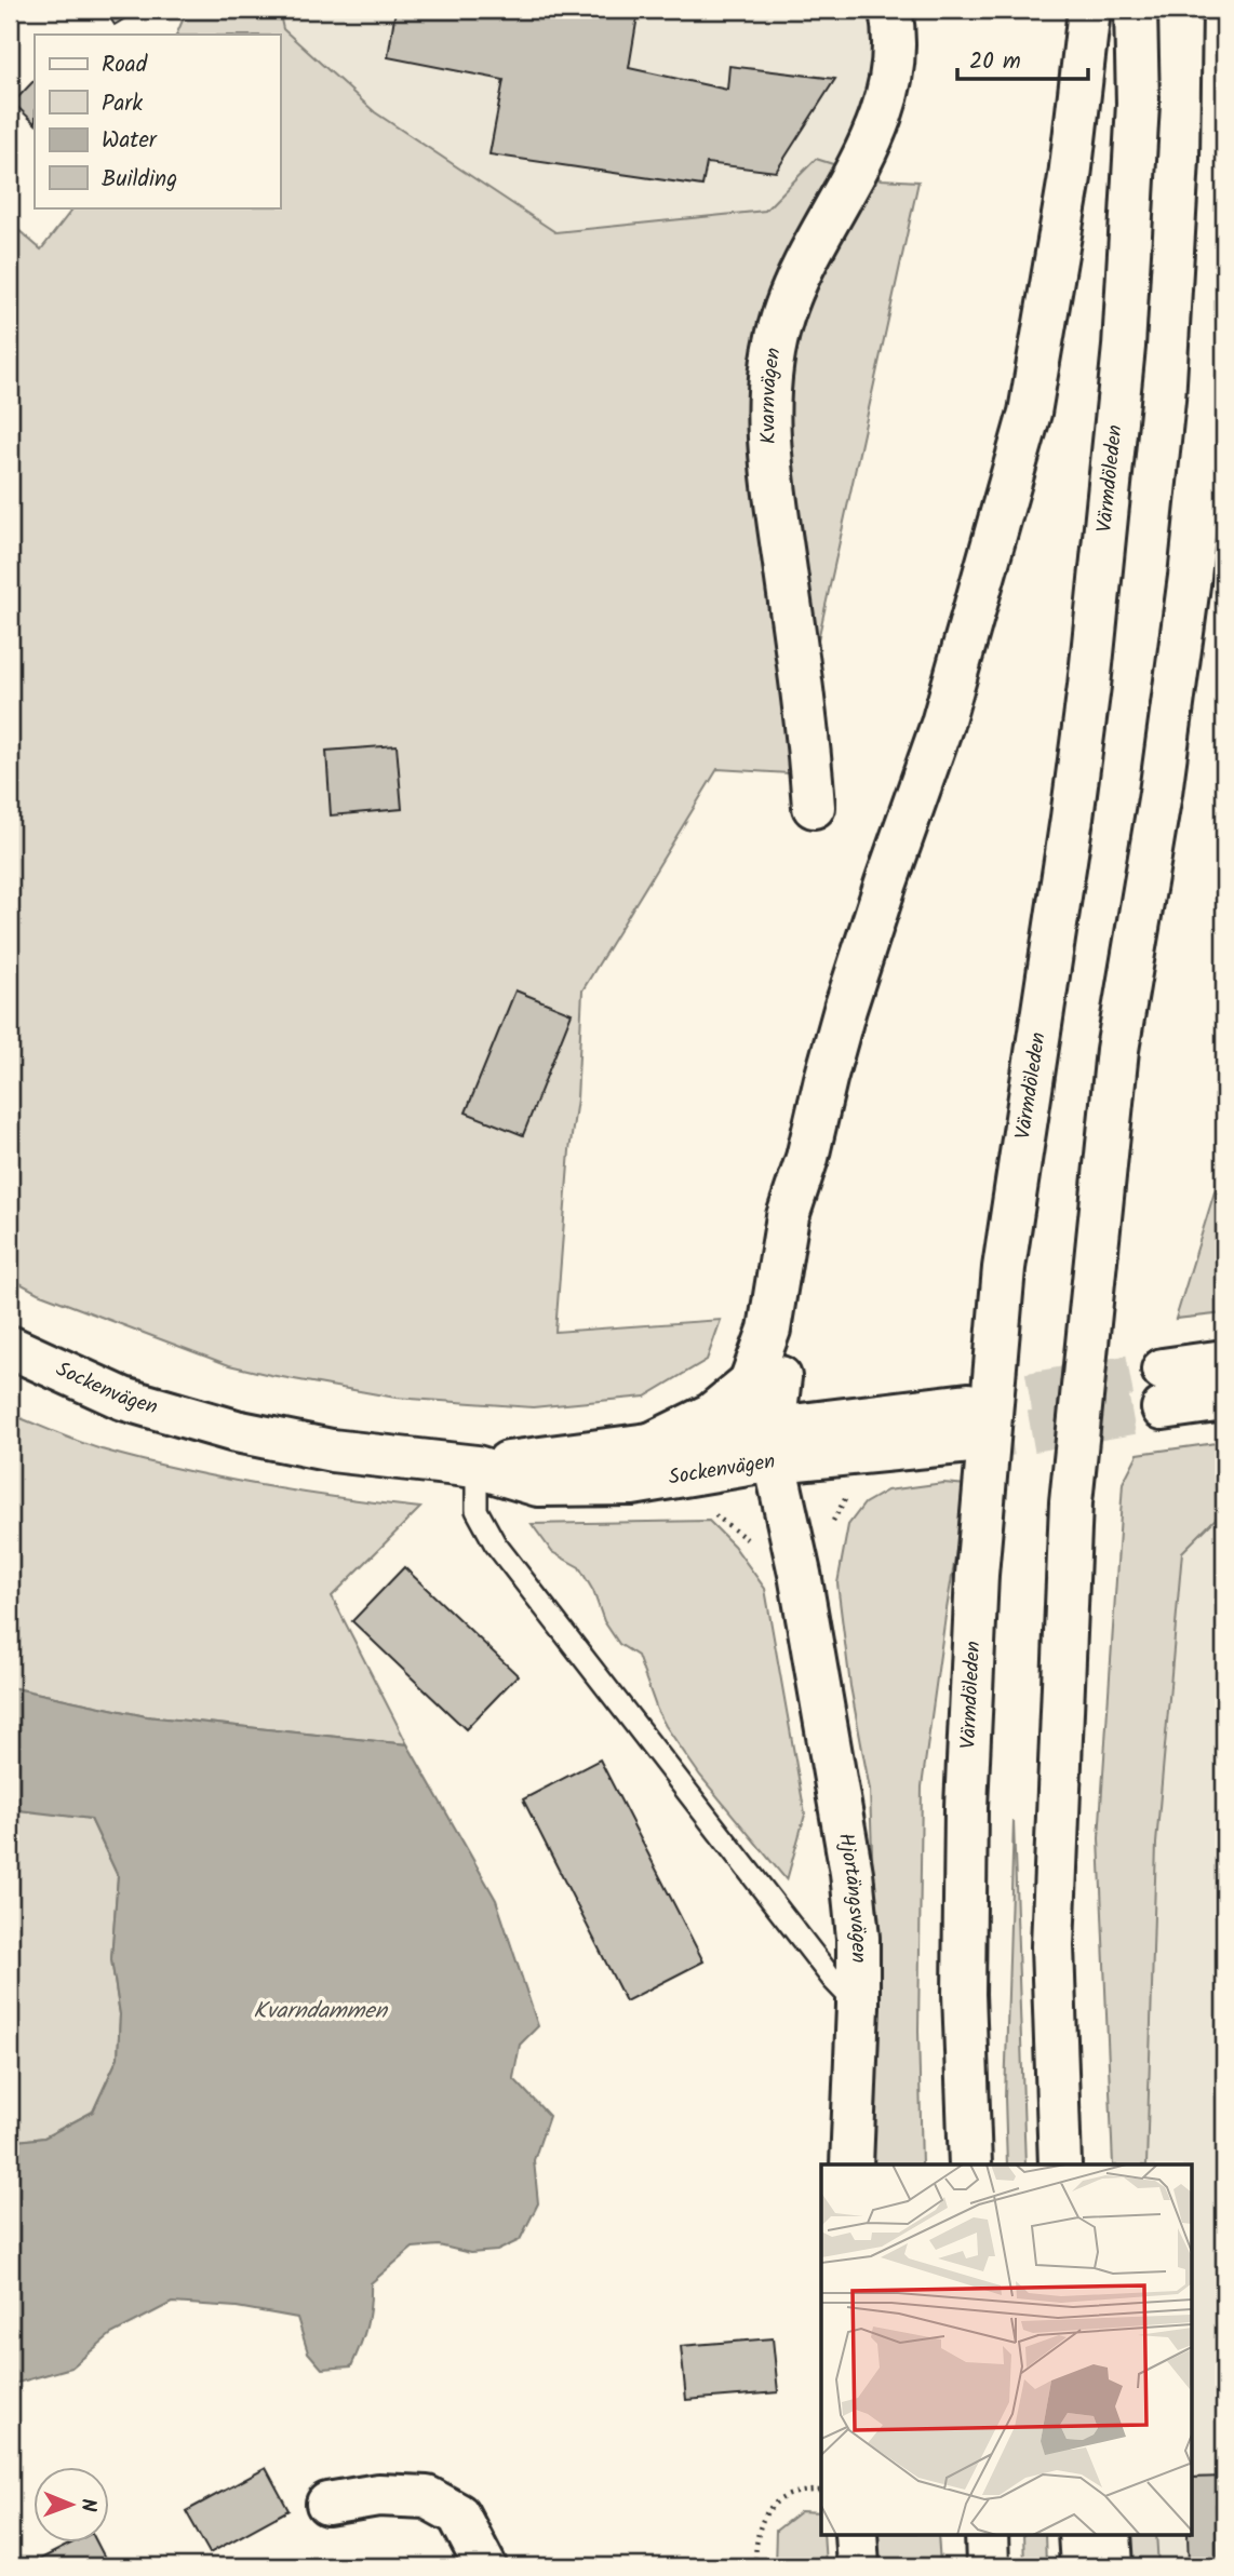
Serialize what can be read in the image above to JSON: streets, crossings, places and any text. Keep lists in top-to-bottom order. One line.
{"streets":{"main road":["Kvarnvägen","Värmdöleden","Sockenvägen","Hjortängsvägen"]},"crossings":[["Sockenvägen","Hjortängsvägen"]],"water":["Kvarndammen"],"legend":["Road","Park","Water","Building"],"scale_bar":"20 m","north":"right"}
